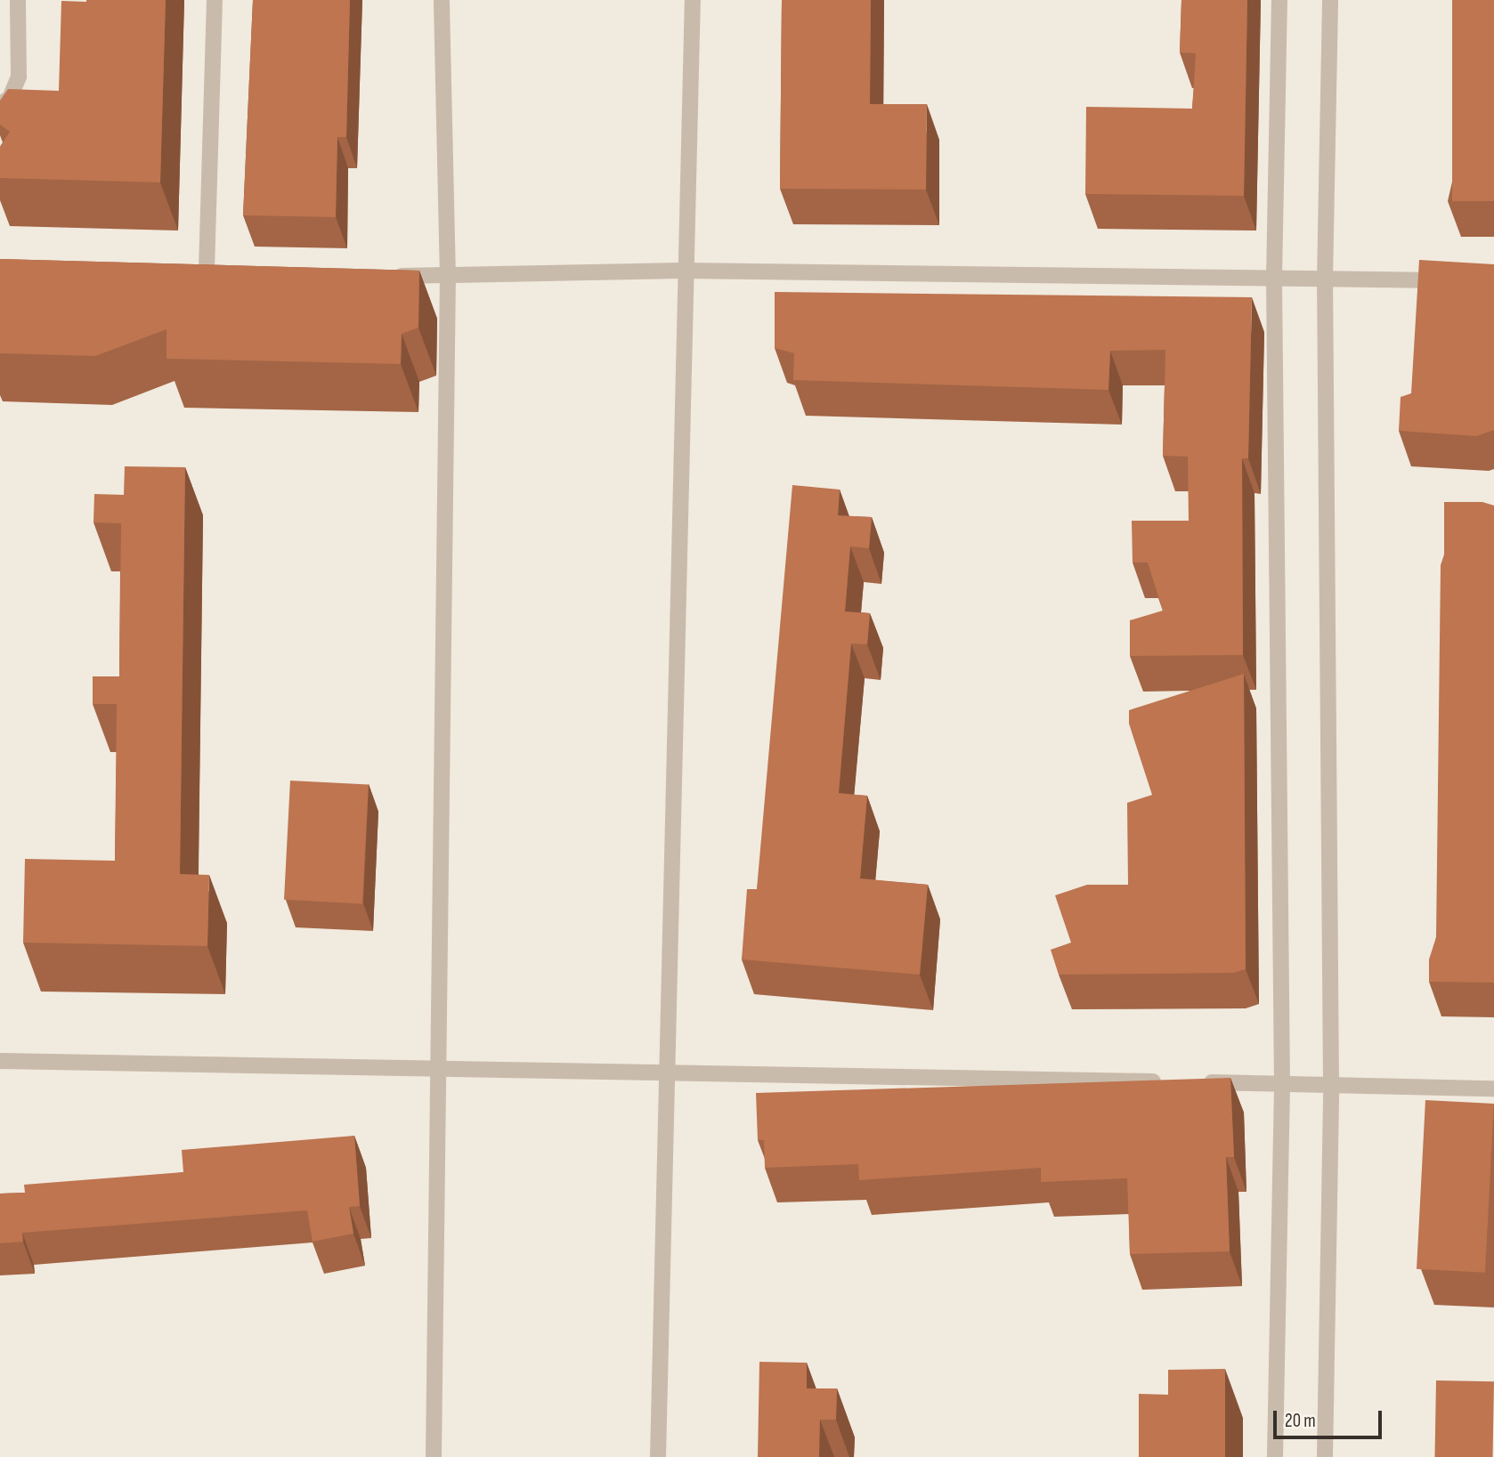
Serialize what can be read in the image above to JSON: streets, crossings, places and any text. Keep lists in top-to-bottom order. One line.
{"scale_bar":"20 m"}
